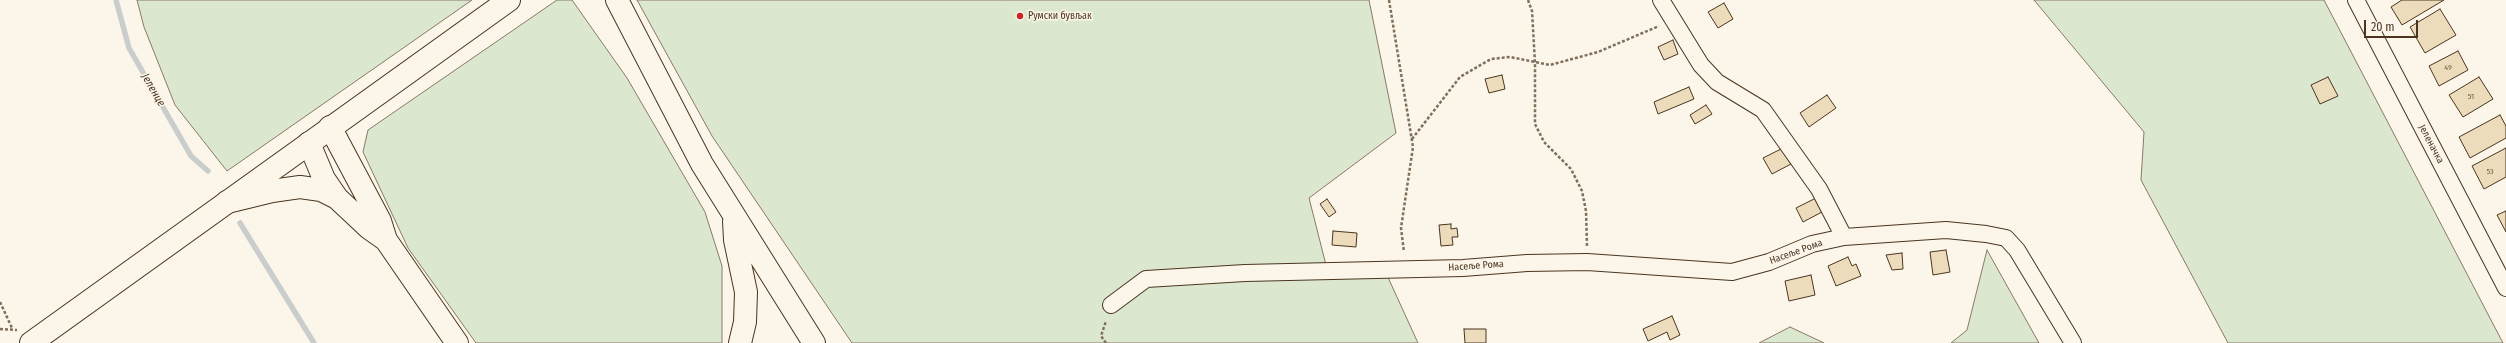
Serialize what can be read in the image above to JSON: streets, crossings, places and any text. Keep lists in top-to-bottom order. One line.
{"streets":{"street":["Јеленачка","Насеље Рома"]},"water":["Јеленце"],"places":["Румски бувљак"],"house_numbers":["49","51","53"],"scale_bar":"20 m"}
